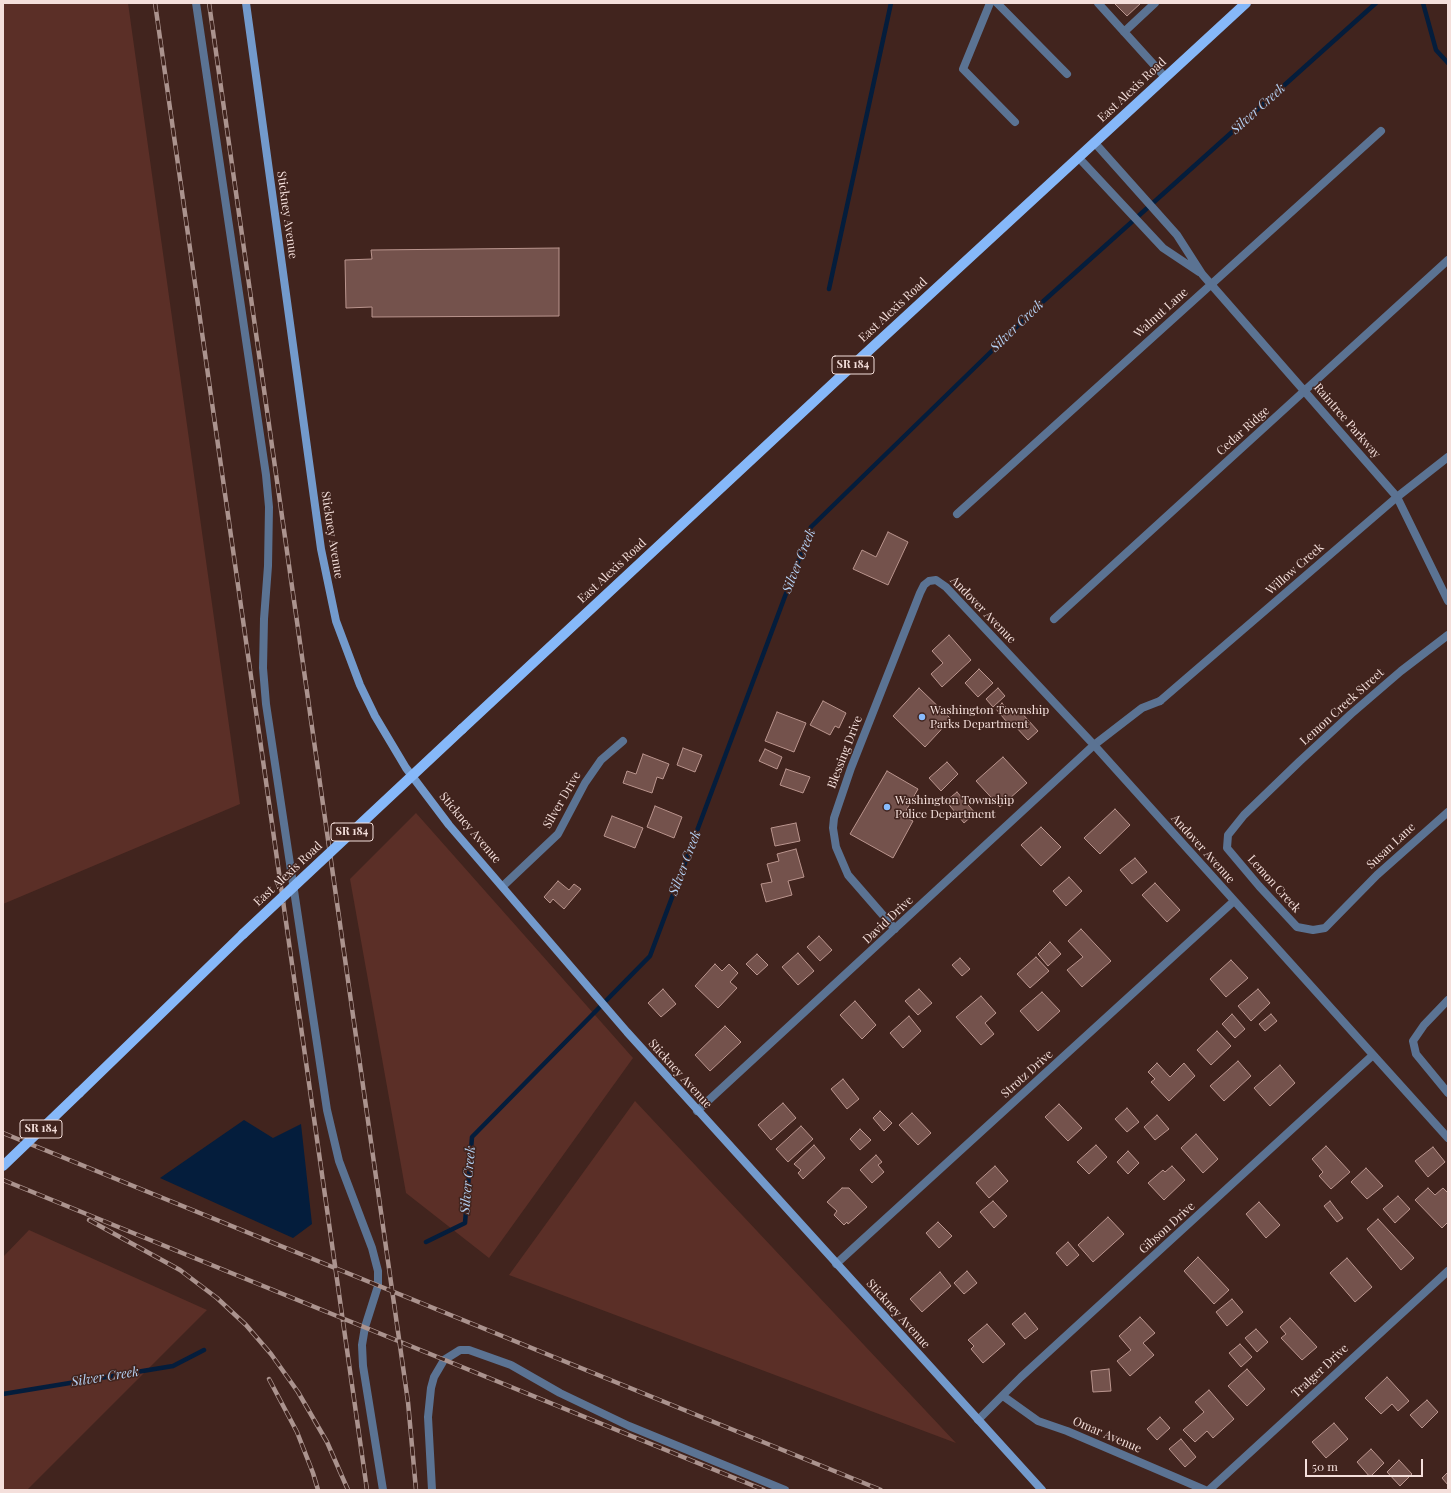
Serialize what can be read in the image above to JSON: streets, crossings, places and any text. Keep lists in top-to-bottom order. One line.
{"streets":{"main road":["East Alexis Road","SR 184"],"street":["Stickney Avenue","Walnut Lane","Raintree Parkway","Cedar Ridge","Willow Creek","Andover Avenue","Lemon Creek Street","Blessing Drive","Silver Drive","Susan Lane","Lemon Creek","David Drive","Strotz Drive","Gibson Drive","Tralger Drive","Omar Avenue"]},"crossings":[["East Alexis Road","Raintree Parkway"],["Stickney Avenue","Silver Drive"],["Stickney Avenue","David Drive"],["Stickney Avenue","Strotz Drive"],["Stickney Avenue","Gibson Drive"],["Walnut Lane","Raintree Parkway"],["Raintree Parkway","Cedar Ridge"],["Raintree Parkway","Willow Creek"],["Willow Creek","David Drive"],["Andover Avenue","Blessing Drive"],["Andover Avenue","David Drive"],["Andover Avenue","Strotz Drive"],["Andover Avenue","Gibson Drive"],["Lemon Creek Street","Lemon Creek"],["Blessing Drive","David Drive"],["Susan Lane","Lemon Creek"],["Gibson Drive","Omar Avenue"]],"water":["Silver Creek"],"places":["Washington Township Parks Department","Washington Township Police Department"],"scale_bar":"50 m"}
